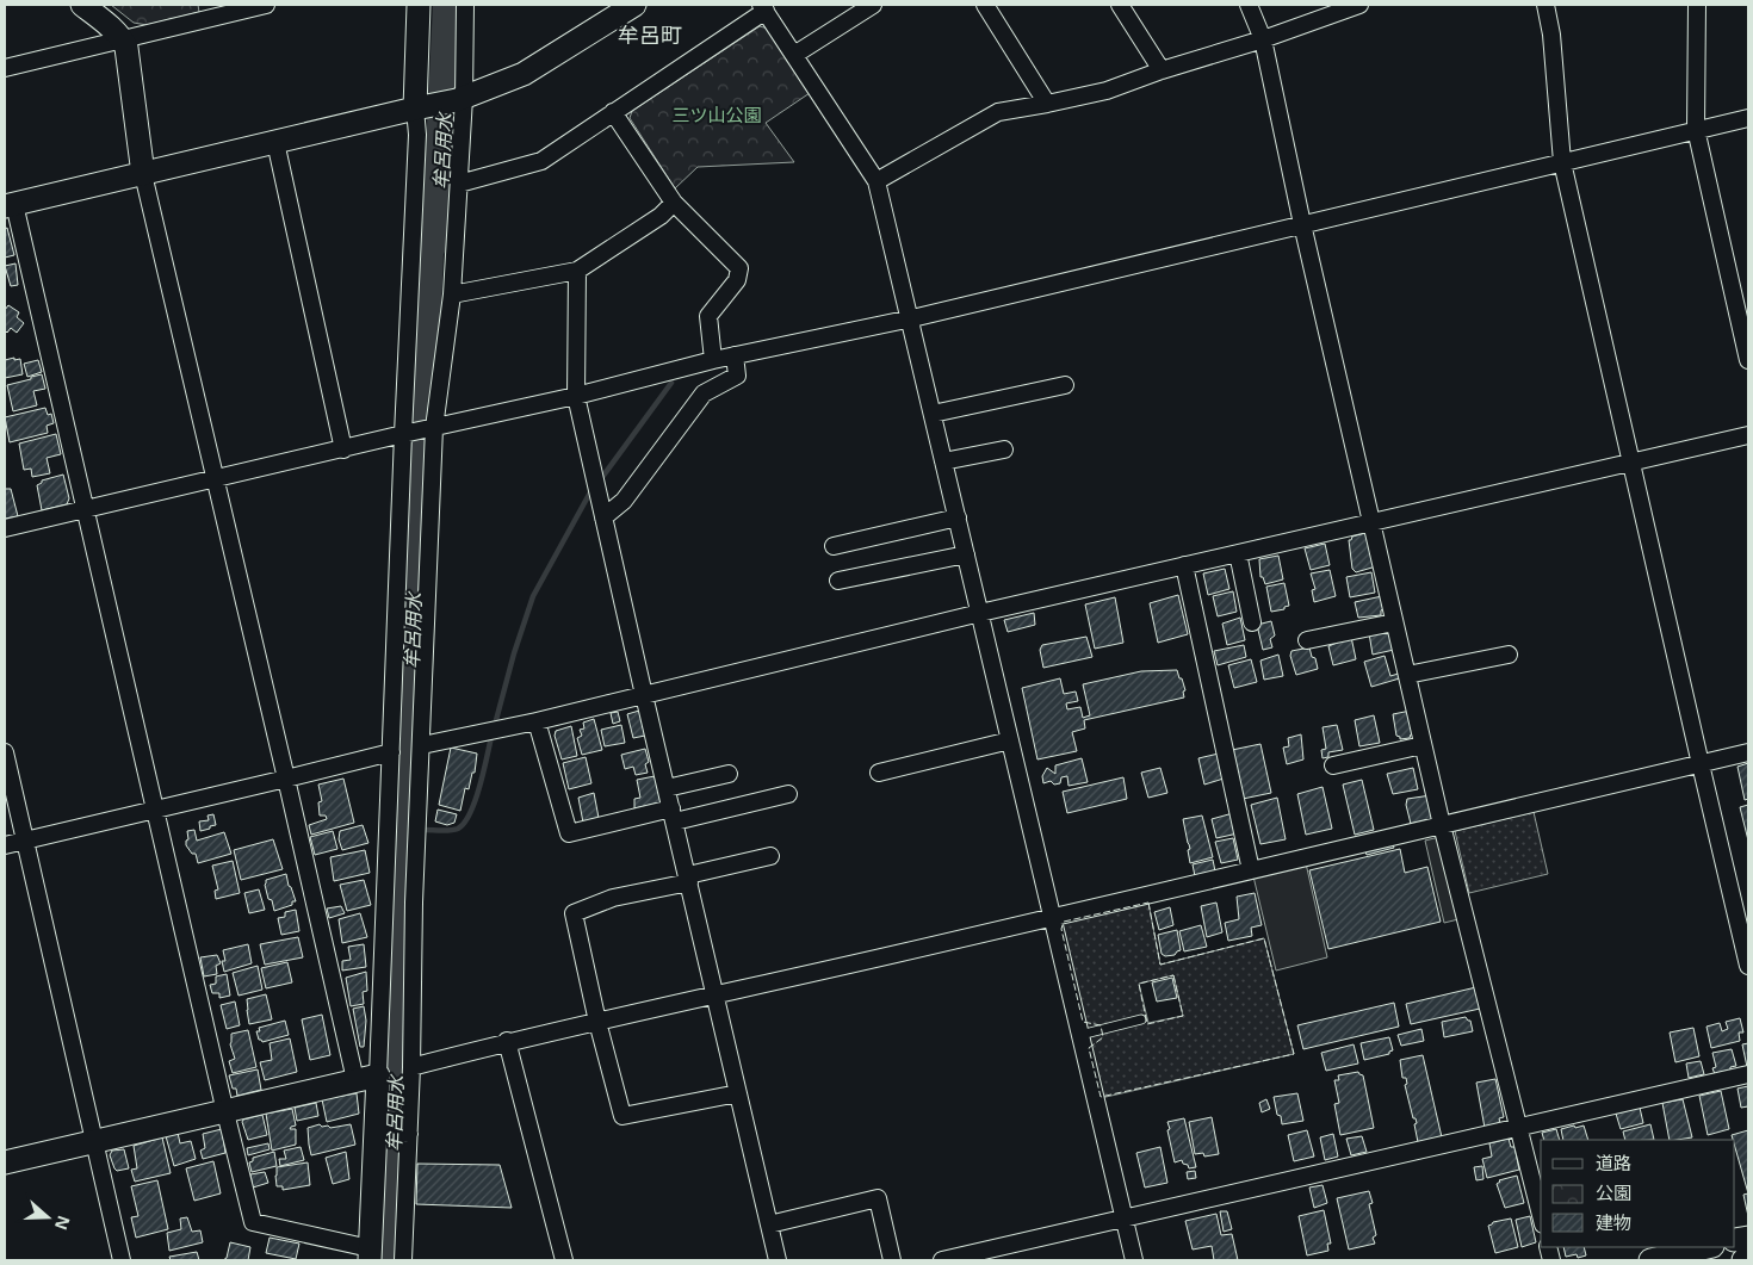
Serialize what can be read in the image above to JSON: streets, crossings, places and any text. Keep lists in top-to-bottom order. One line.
{"districts":["牟呂町"],"water":["牟呂用水"],"parks":["三ツ山公園"],"legend":["道路","公園","建物"],"north":"right"}
